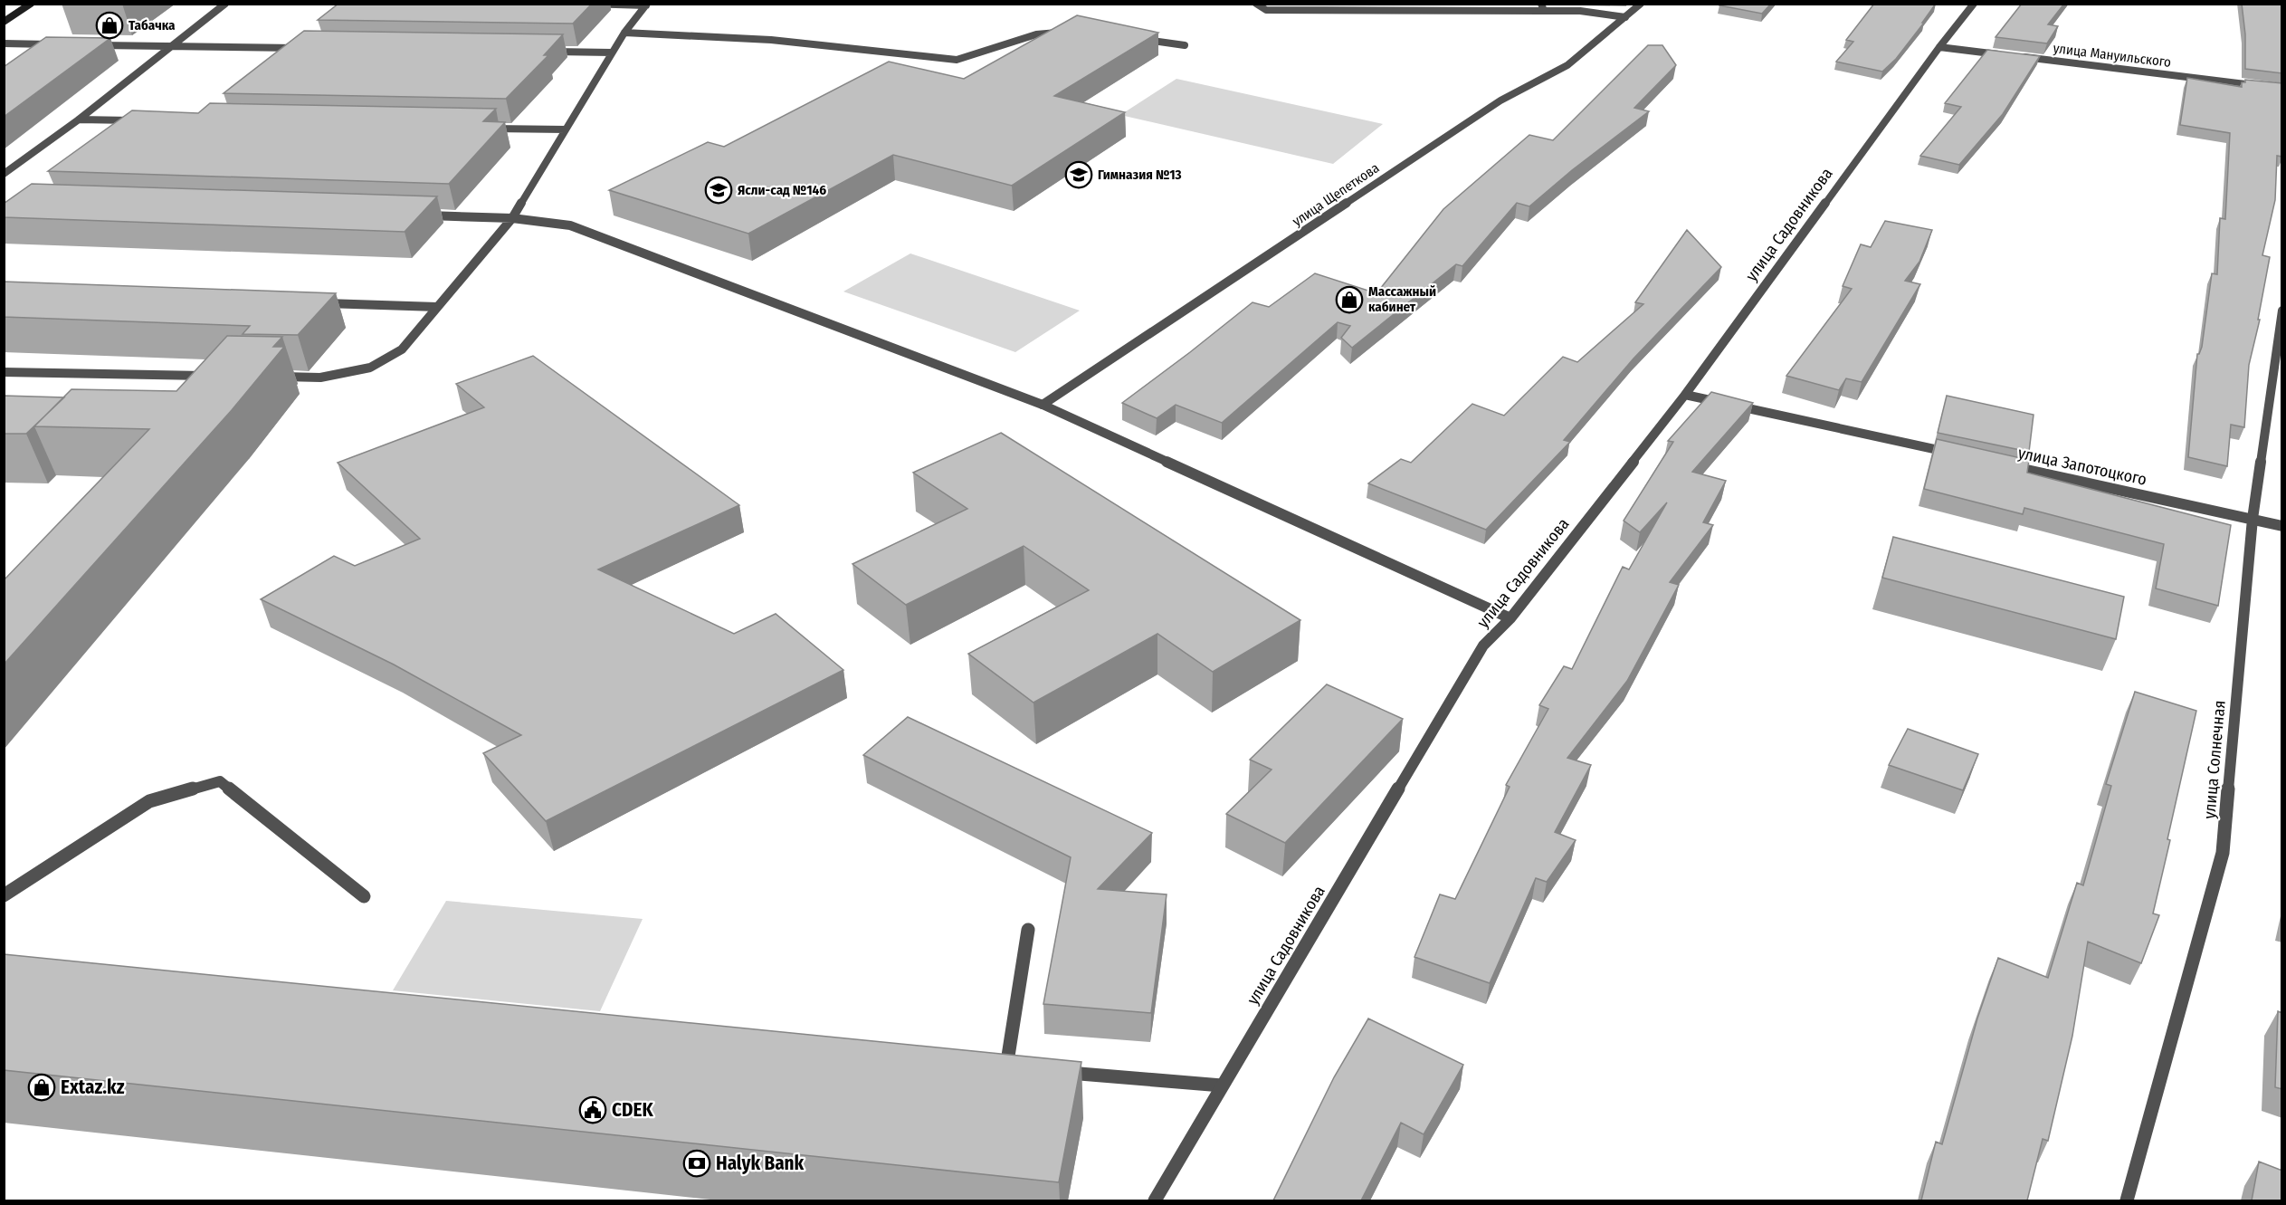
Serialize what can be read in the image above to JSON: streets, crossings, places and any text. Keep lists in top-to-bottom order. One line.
{"streets":{"street":["улица Мануильского","улица Щепеткова","улица Садовникова","улица Запотоцкого","улица Солнечная"]},"crossings":[["улица Запотоцкого","улица Солнечная"]],"places":{"shop":["Табачка","Массажный кабинет","Extaz.kz"],"school or university":["Гимназия №13","Ясли-сад №146"],"public building":["CDEK"],"bank":["Halyk Bank"]}}
